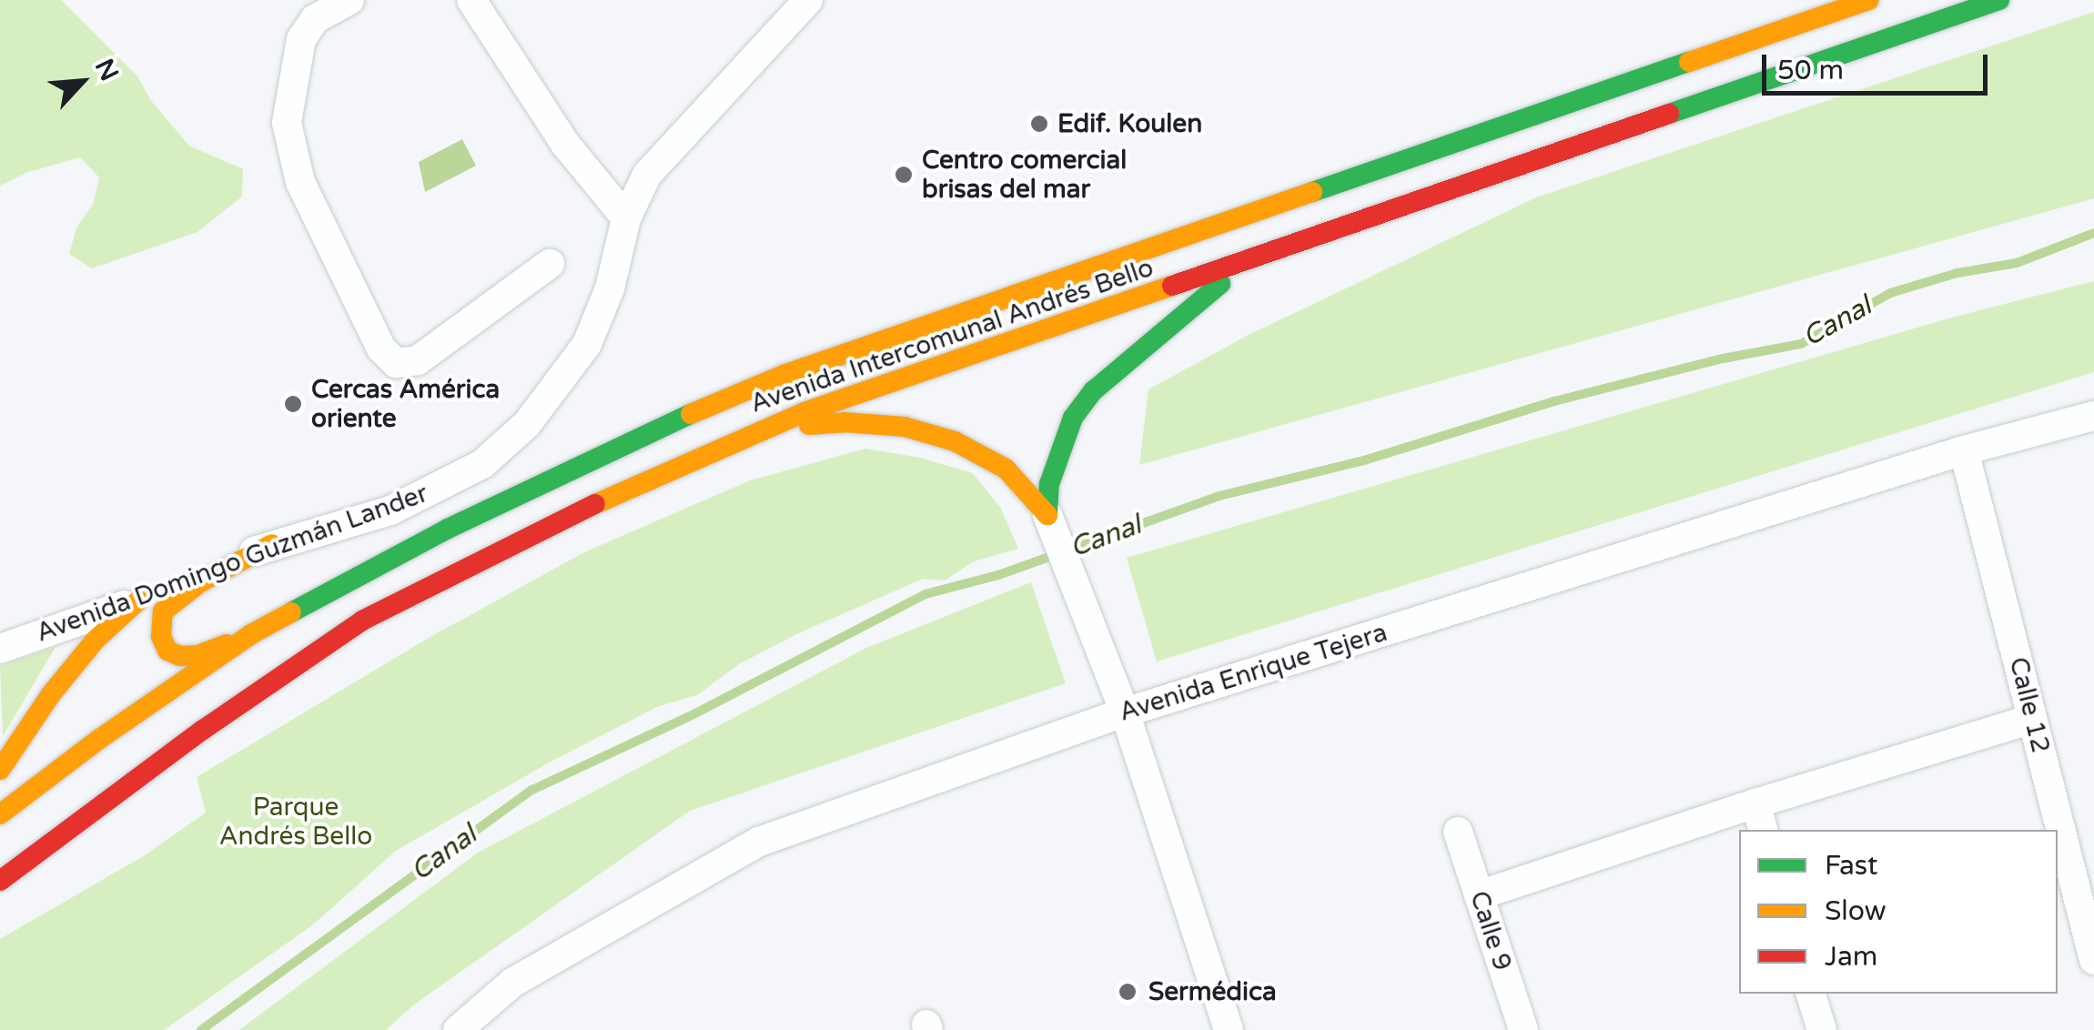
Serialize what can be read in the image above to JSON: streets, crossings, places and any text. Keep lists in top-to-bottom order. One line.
{"streets":{"main road":["Avenida Intercomunal Andrés Bello"],"street":["Avenida Domingo Guzmán Lander","Avenida Enrique Tejera","Calle 12","Calle 9"]},"crossings":[["Avenida Enrique Tejera","Calle 12"]],"water":["Canal"],"parks":["Parque Andrés Bello"],"places":["Edif. Koulen","Centro comercial brisas del mar","Cercas América oriente","Sermédica"],"legend":["Fast","Slow","Jam"],"scale_bar":"50 m","north":"top right"}
